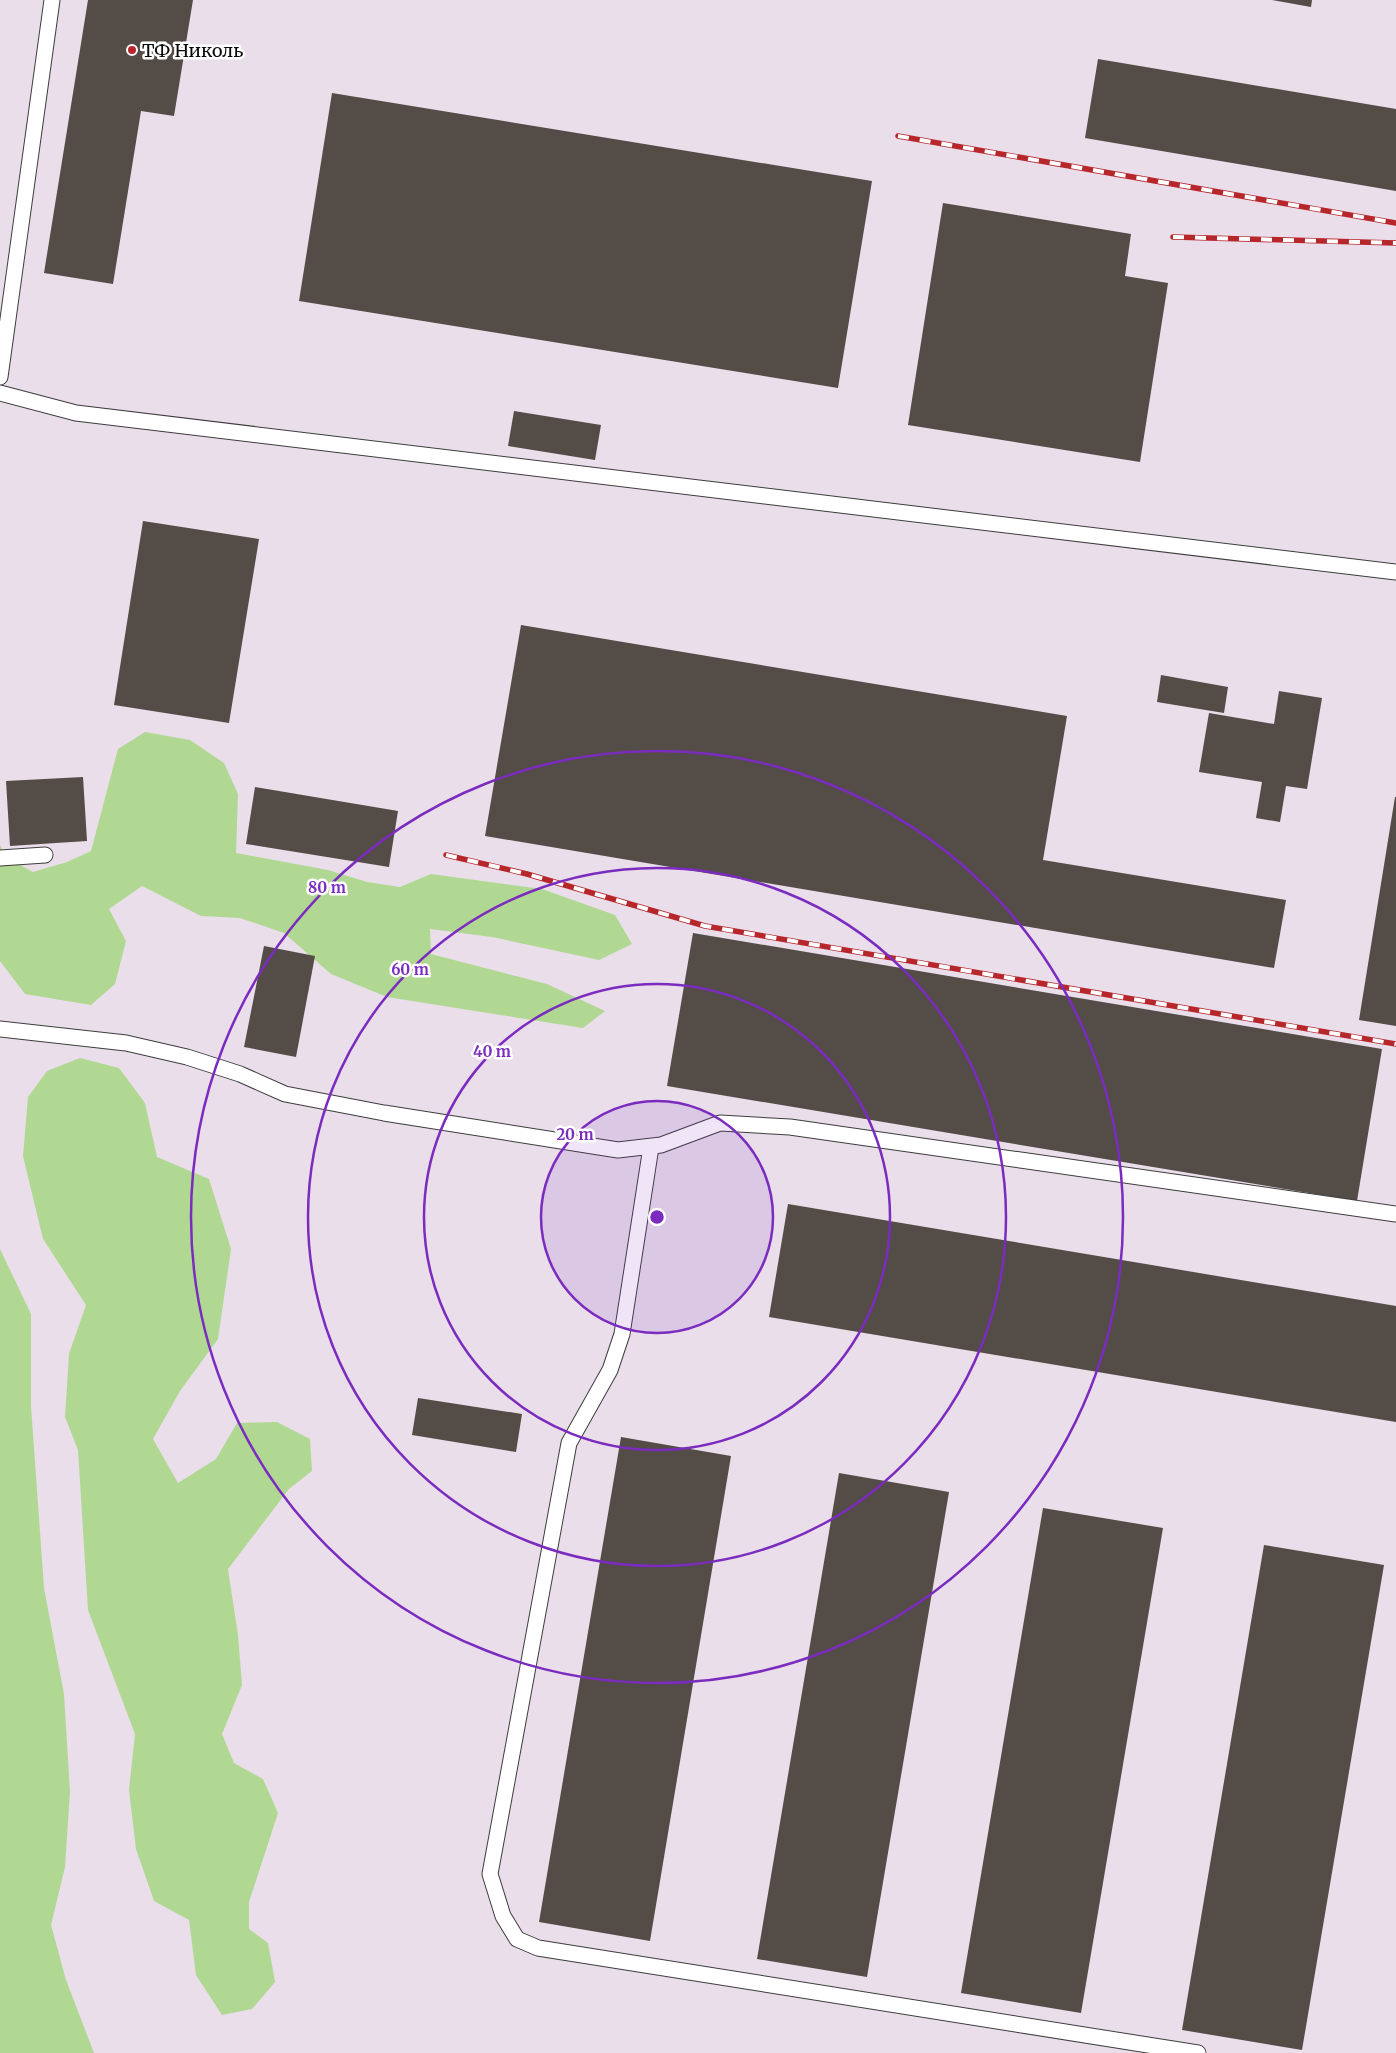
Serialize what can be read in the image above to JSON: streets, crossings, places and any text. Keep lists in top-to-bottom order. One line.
{"places":["ТФ Николь"],"rings":["80 m","60 m","40 m","20 m"]}
